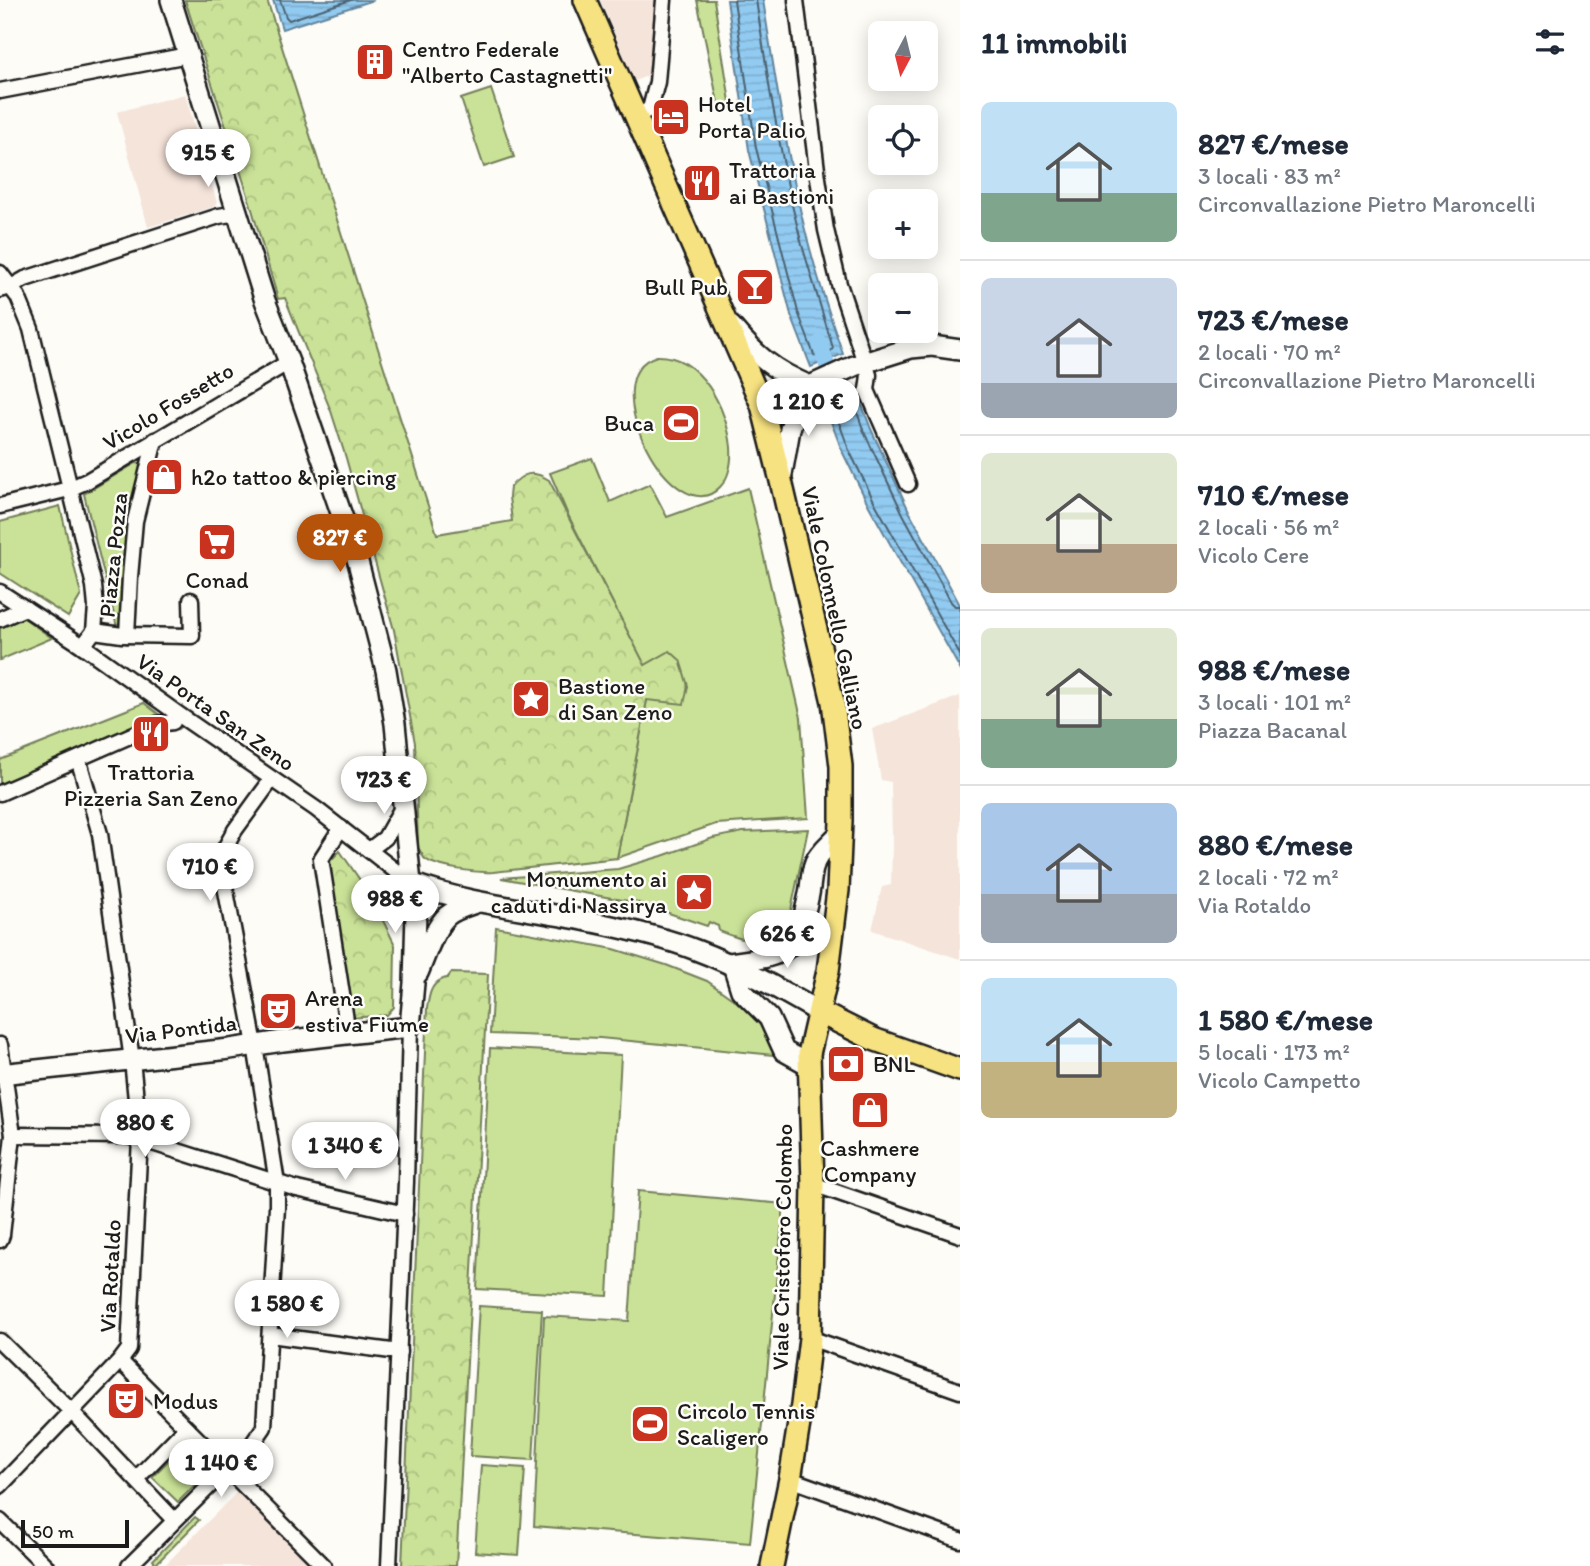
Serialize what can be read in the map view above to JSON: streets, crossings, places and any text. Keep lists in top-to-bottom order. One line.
{"streets":{"main road":["Viale Colonnello Galliano","Viale Cristoforo Colombo"],"street":["Vicolo Fossetto","Piazza Pozza","Via Porta San Zeno","Via Pontida","Via Rotaldo"]},"crossings":[["Vicolo Fossetto","Piazza Pozza"],["Piazza Pozza","Via Porta San Zeno"],["Viale Colonnello Galliano","Viale Cristoforo Colombo"],["Via Pontida","Via Rotaldo"]],"places":{"building":["Centro Federale \"Alberto Castagnetti\""],"hotel":["Hotel Porta Palio"],"restaurant":["Trattoria ai Bastioni","Trattoria Pizzeria San Zeno"],"bar":["Bull Pub"],"sports":["Buca","Circolo Tennis Scaligero"],"shop":["h2o tattoo & piercing","Cashmere Company"],"supermarket":["Conad"],"place":["Bastione di San Zeno","Monumento ai caduti di Nassirya"],"theatre":["Arena estiva Fiume","Modus"],"bank":["BNL"]},"scale_bar":"50 m","north":"bottom","page":{"heading":"11 immobili","map_buttons":["+","−"],"list":[{"name":"827 €/mese","note":"3 locali · 83 m² · Circonvallazione Pietro Maroncelli"},{"name":"723 €/mese","note":"2 locali · 70 m² · Circonvallazione Pietro Maroncelli"},{"name":"710 €/mese","note":"2 locali · 56 m² · Vicolo Cere"},{"name":"988 €/mese","note":"3 locali · 101 m² · Piazza Bacanal"},{"name":"880 €/mese","note":"2 locali · 72 m² · Via Rotaldo"},{"name":"1 580 €/mese","note":"5 locali · 173 m² · Vicolo Campetto"}],"price":["915 €","1 210 €","827 €","723 €","710 €","988 €","626 €","880 €","1 340 €","1 580 €","1 140 €"],"scale":"50 m"}}
